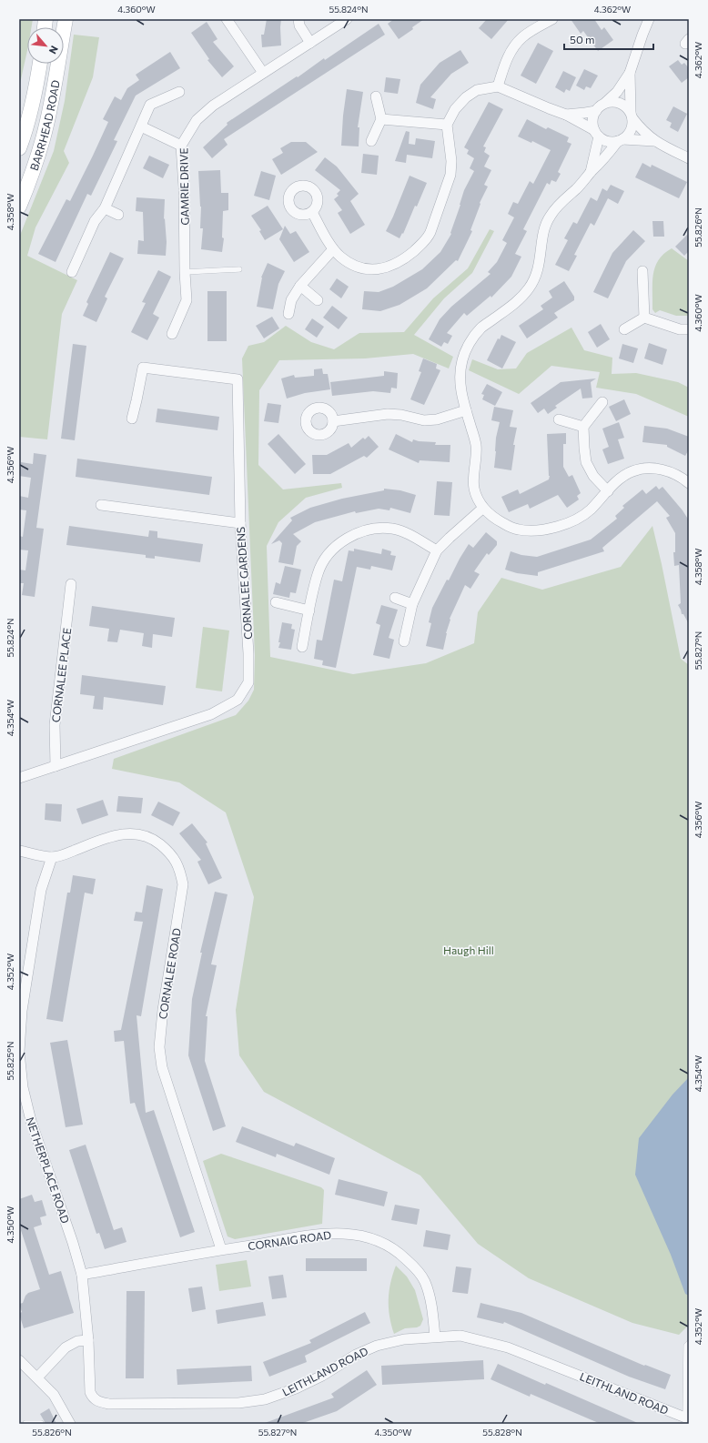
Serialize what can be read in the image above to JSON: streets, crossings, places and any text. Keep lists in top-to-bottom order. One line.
{"streets":{"main road":["BARRHEAD ROAD"],"street":["GAMRIE DRIVE","CORNALEE GARDENS","CORNALEE PLACE","CORNALEE ROAD","NETHERPLACE ROAD","CORNAIG ROAD","LEITHLAND ROAD"]},"crossings":[["CORNALEE GARDENS","CORNALEE PLACE"],["CORNALEE ROAD","NETHERPLACE ROAD"],["CORNALEE ROAD","CORNAIG ROAD"],["NETHERPLACE ROAD","CORNAIG ROAD"],["NETHERPLACE ROAD","LEITHLAND ROAD"],["CORNAIG ROAD","LEITHLAND ROAD"]],"parks":["Haugh Hill"],"scale_bar":"50 m","north":"bottom right","coordinates":["4.360°W","55.824°N","4.362°W","4.358°W","55.826°N","4.356°W","55.827°N","4.354°W","4.352°W","55.825°N","4.350°W","55.828°N"]}
